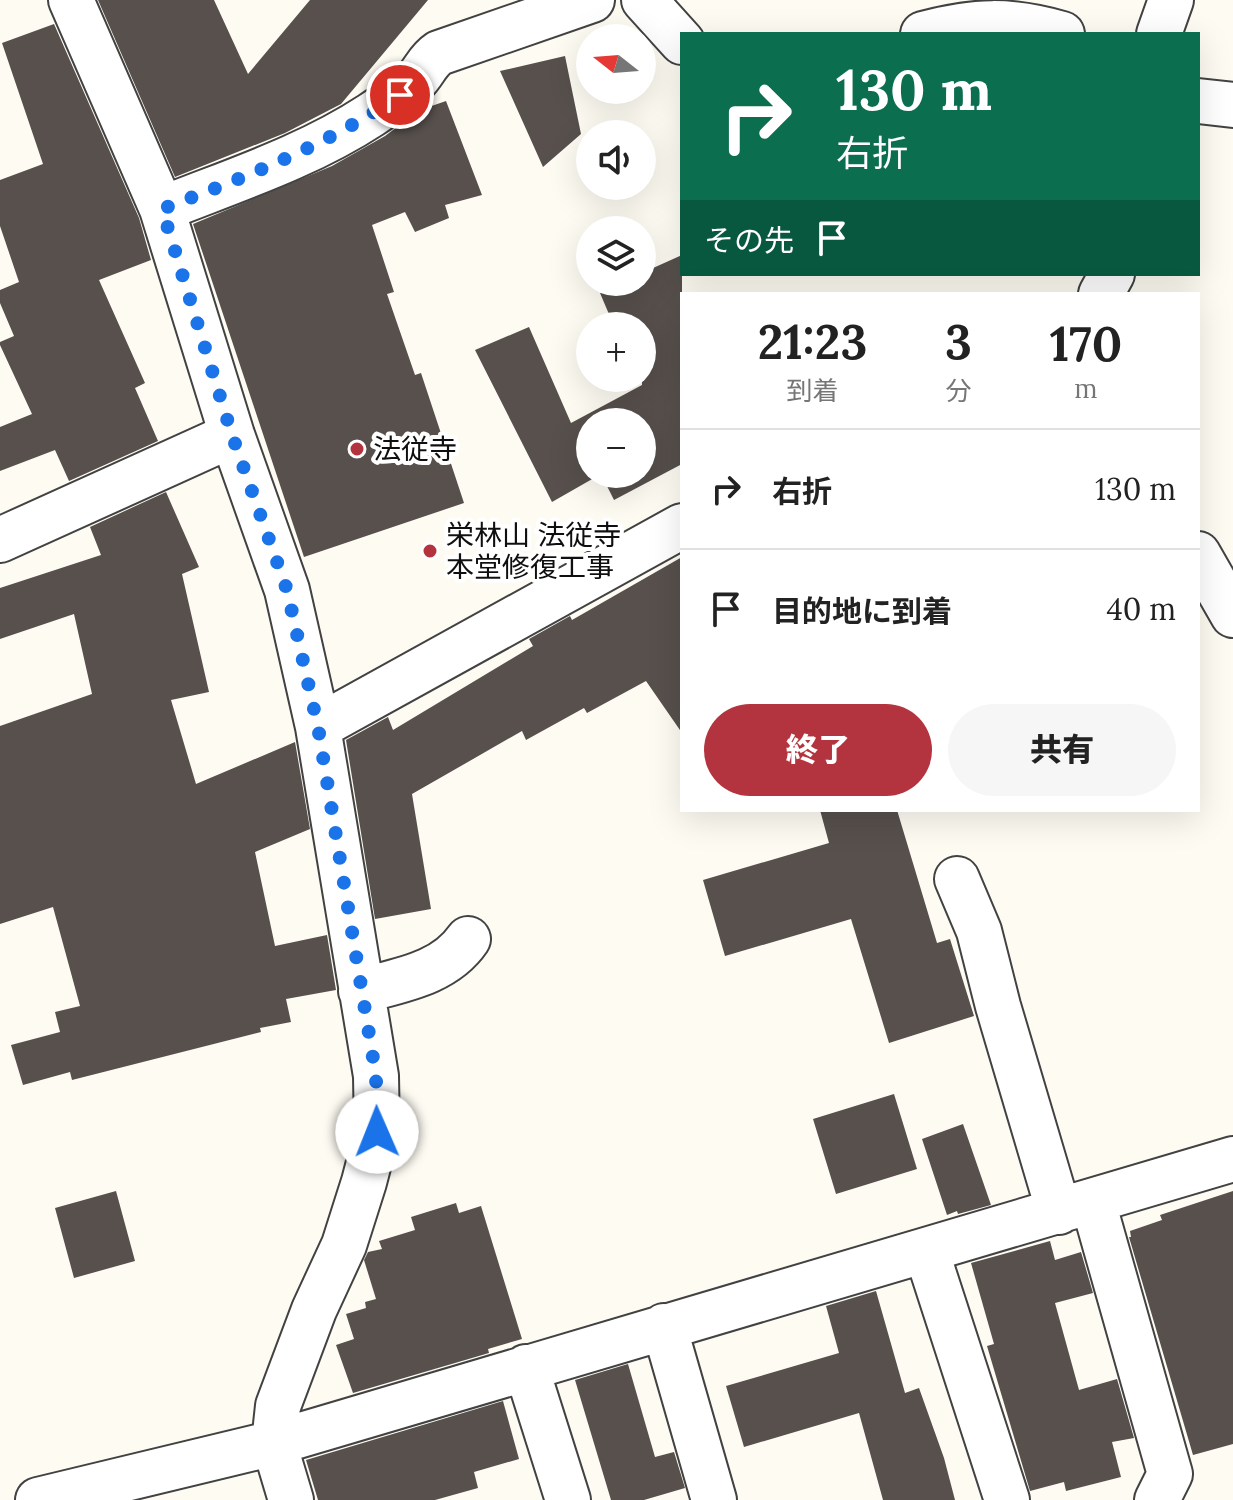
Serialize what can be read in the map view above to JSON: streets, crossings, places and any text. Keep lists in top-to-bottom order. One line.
{"places":["法従寺","栄林山 法従寺 本堂修復工事"],"north":"left","page":{"map_buttons":["+","−"],"turn":["130 m","右折"],"then":"その先","eta":["21:23","到着","3","分","170","m"],"list":[{"name":"右折","value":"130 m"},{"name":"目的地に到着","value":"40 m"}],"buttons":["終了","共有"]}}
